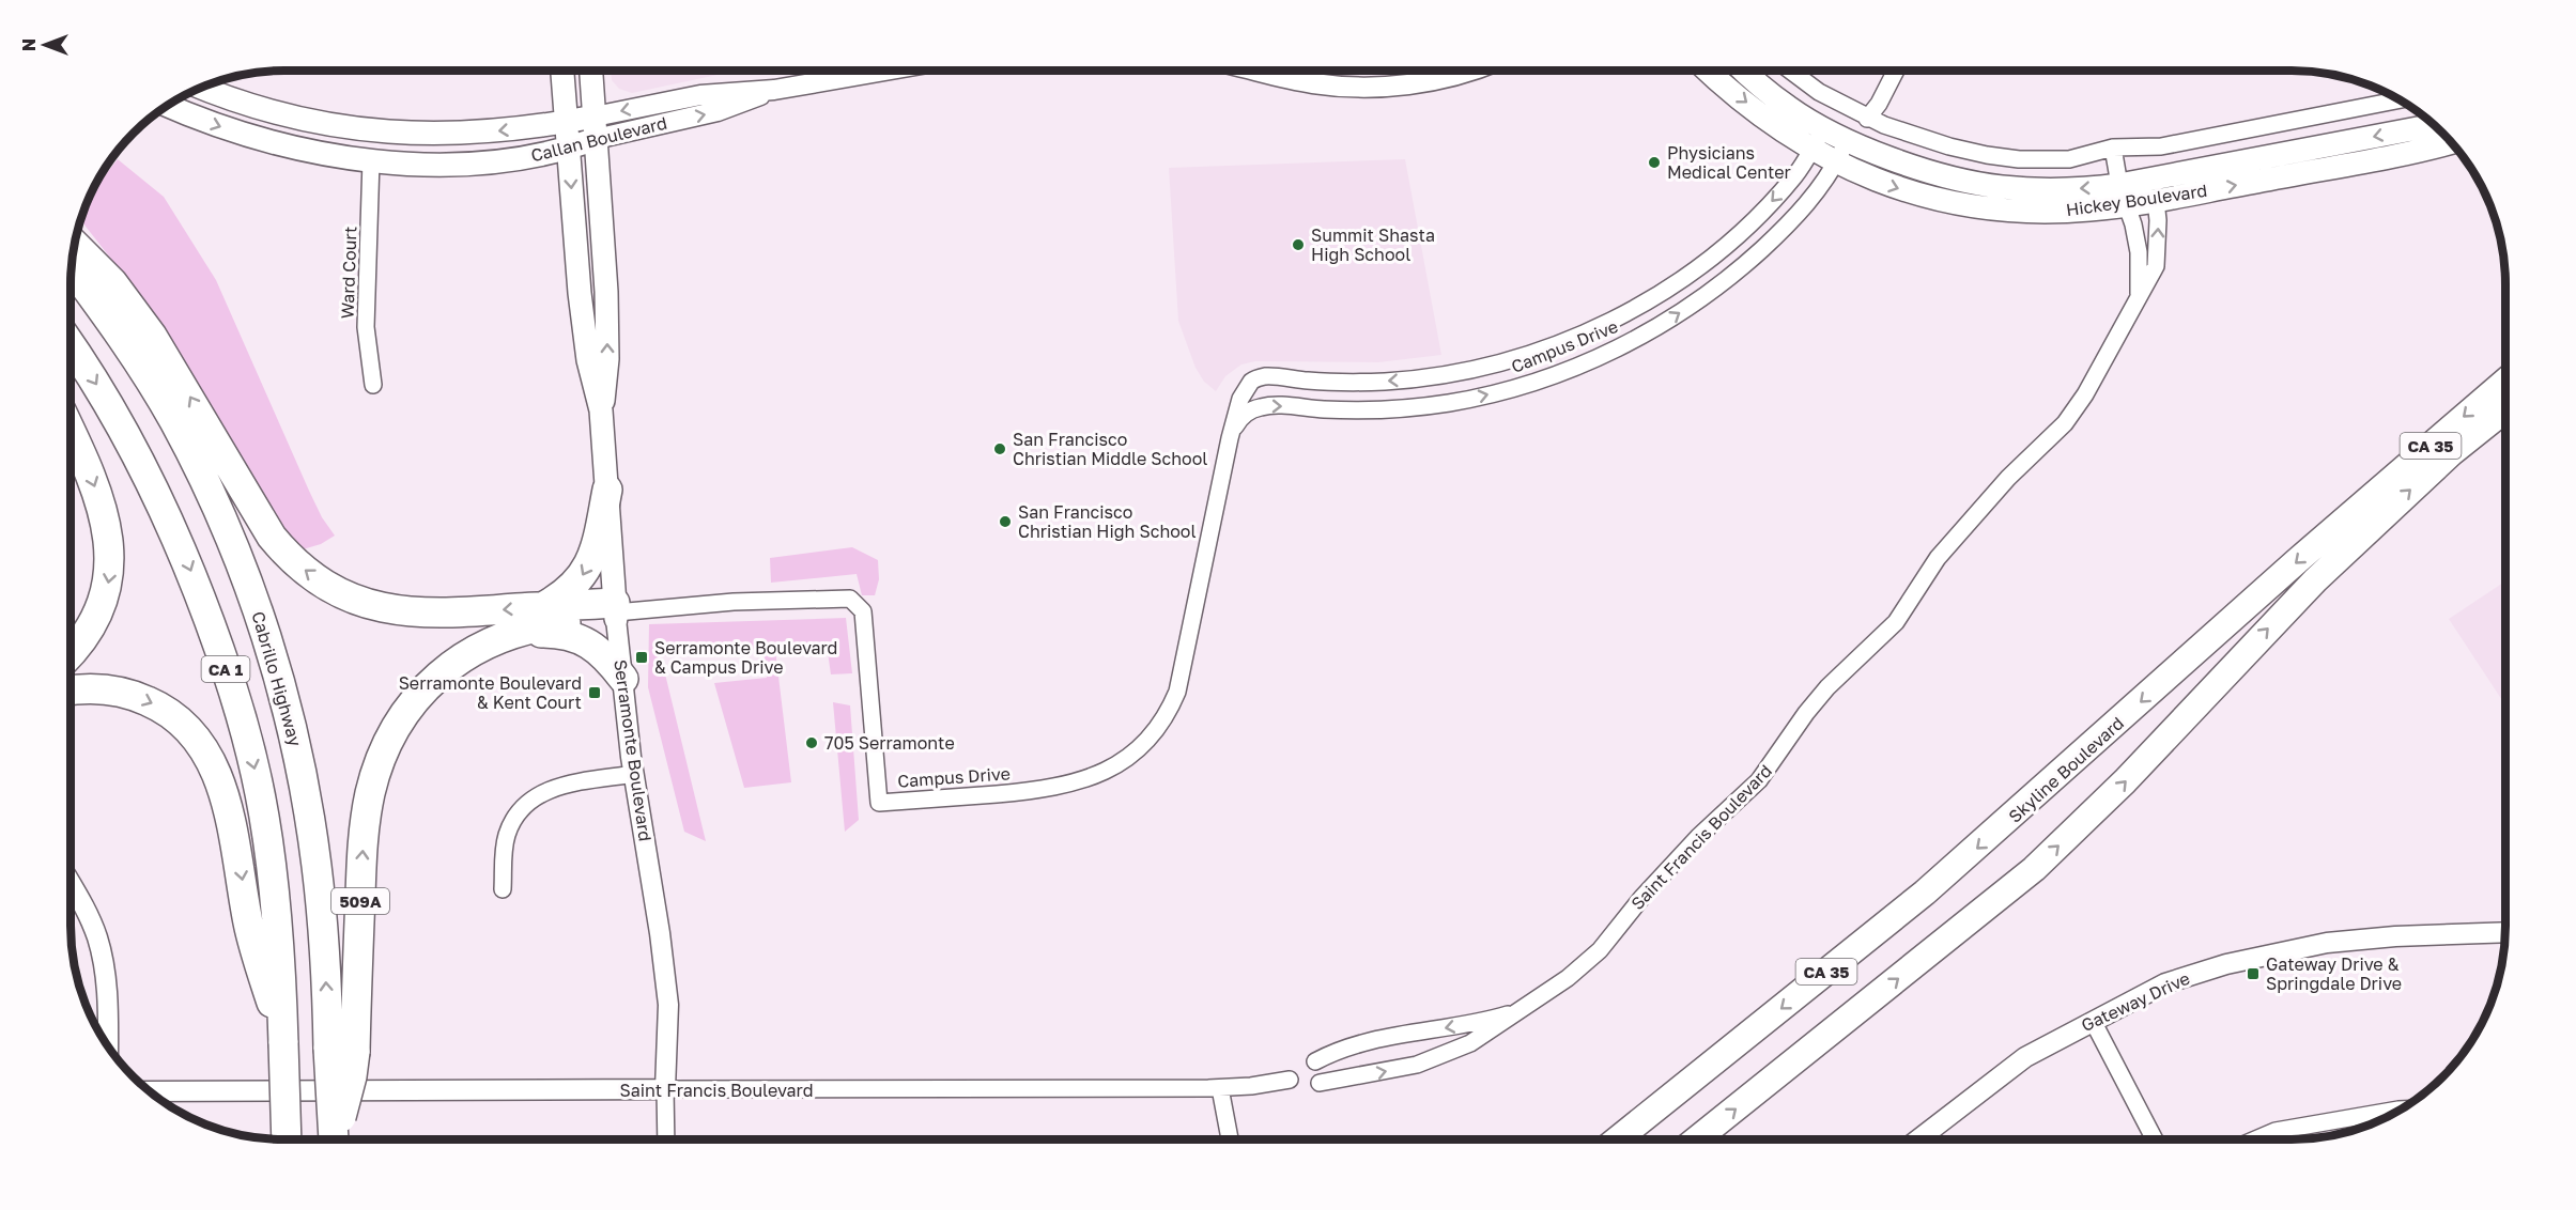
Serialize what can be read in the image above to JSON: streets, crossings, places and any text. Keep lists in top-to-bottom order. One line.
{"streets":{"highway":["CA 1","Cabrillo Highway","509A"],"main road":["Callan Boulevard","Hickey Boulevard","CA 35","Serramonte Boulevard","Skyline Boulevard"],"street":["Ward Court","Campus Drive","Saint Francis Boulevard","Gateway Drive"]},"crossings":[["Callan Boulevard","Ward Court"],["Callan Boulevard","Serramonte Boulevard"],["Hickey Boulevard","Campus Drive"],["Hickey Boulevard","Saint Francis Boulevard"],["Campus Drive","Serramonte Boulevard"],["Campus Drive","509A"],["Cabrillo Highway","509A"],["Serramonte Boulevard","Saint Francis Boulevard"],["Serramonte Boulevard","509A"]],"places":{"other":["Physicians Medical Center","Summit Shasta High School","San Francisco Christian Middle School","San Francisco Christian High School","705 Serramonte"],"transit":["Serramonte Boulevard & Campus Drive","Serramonte Boulevard & Kent Court","Gateway Drive & Springdale Drive"]},"north":"left"}
